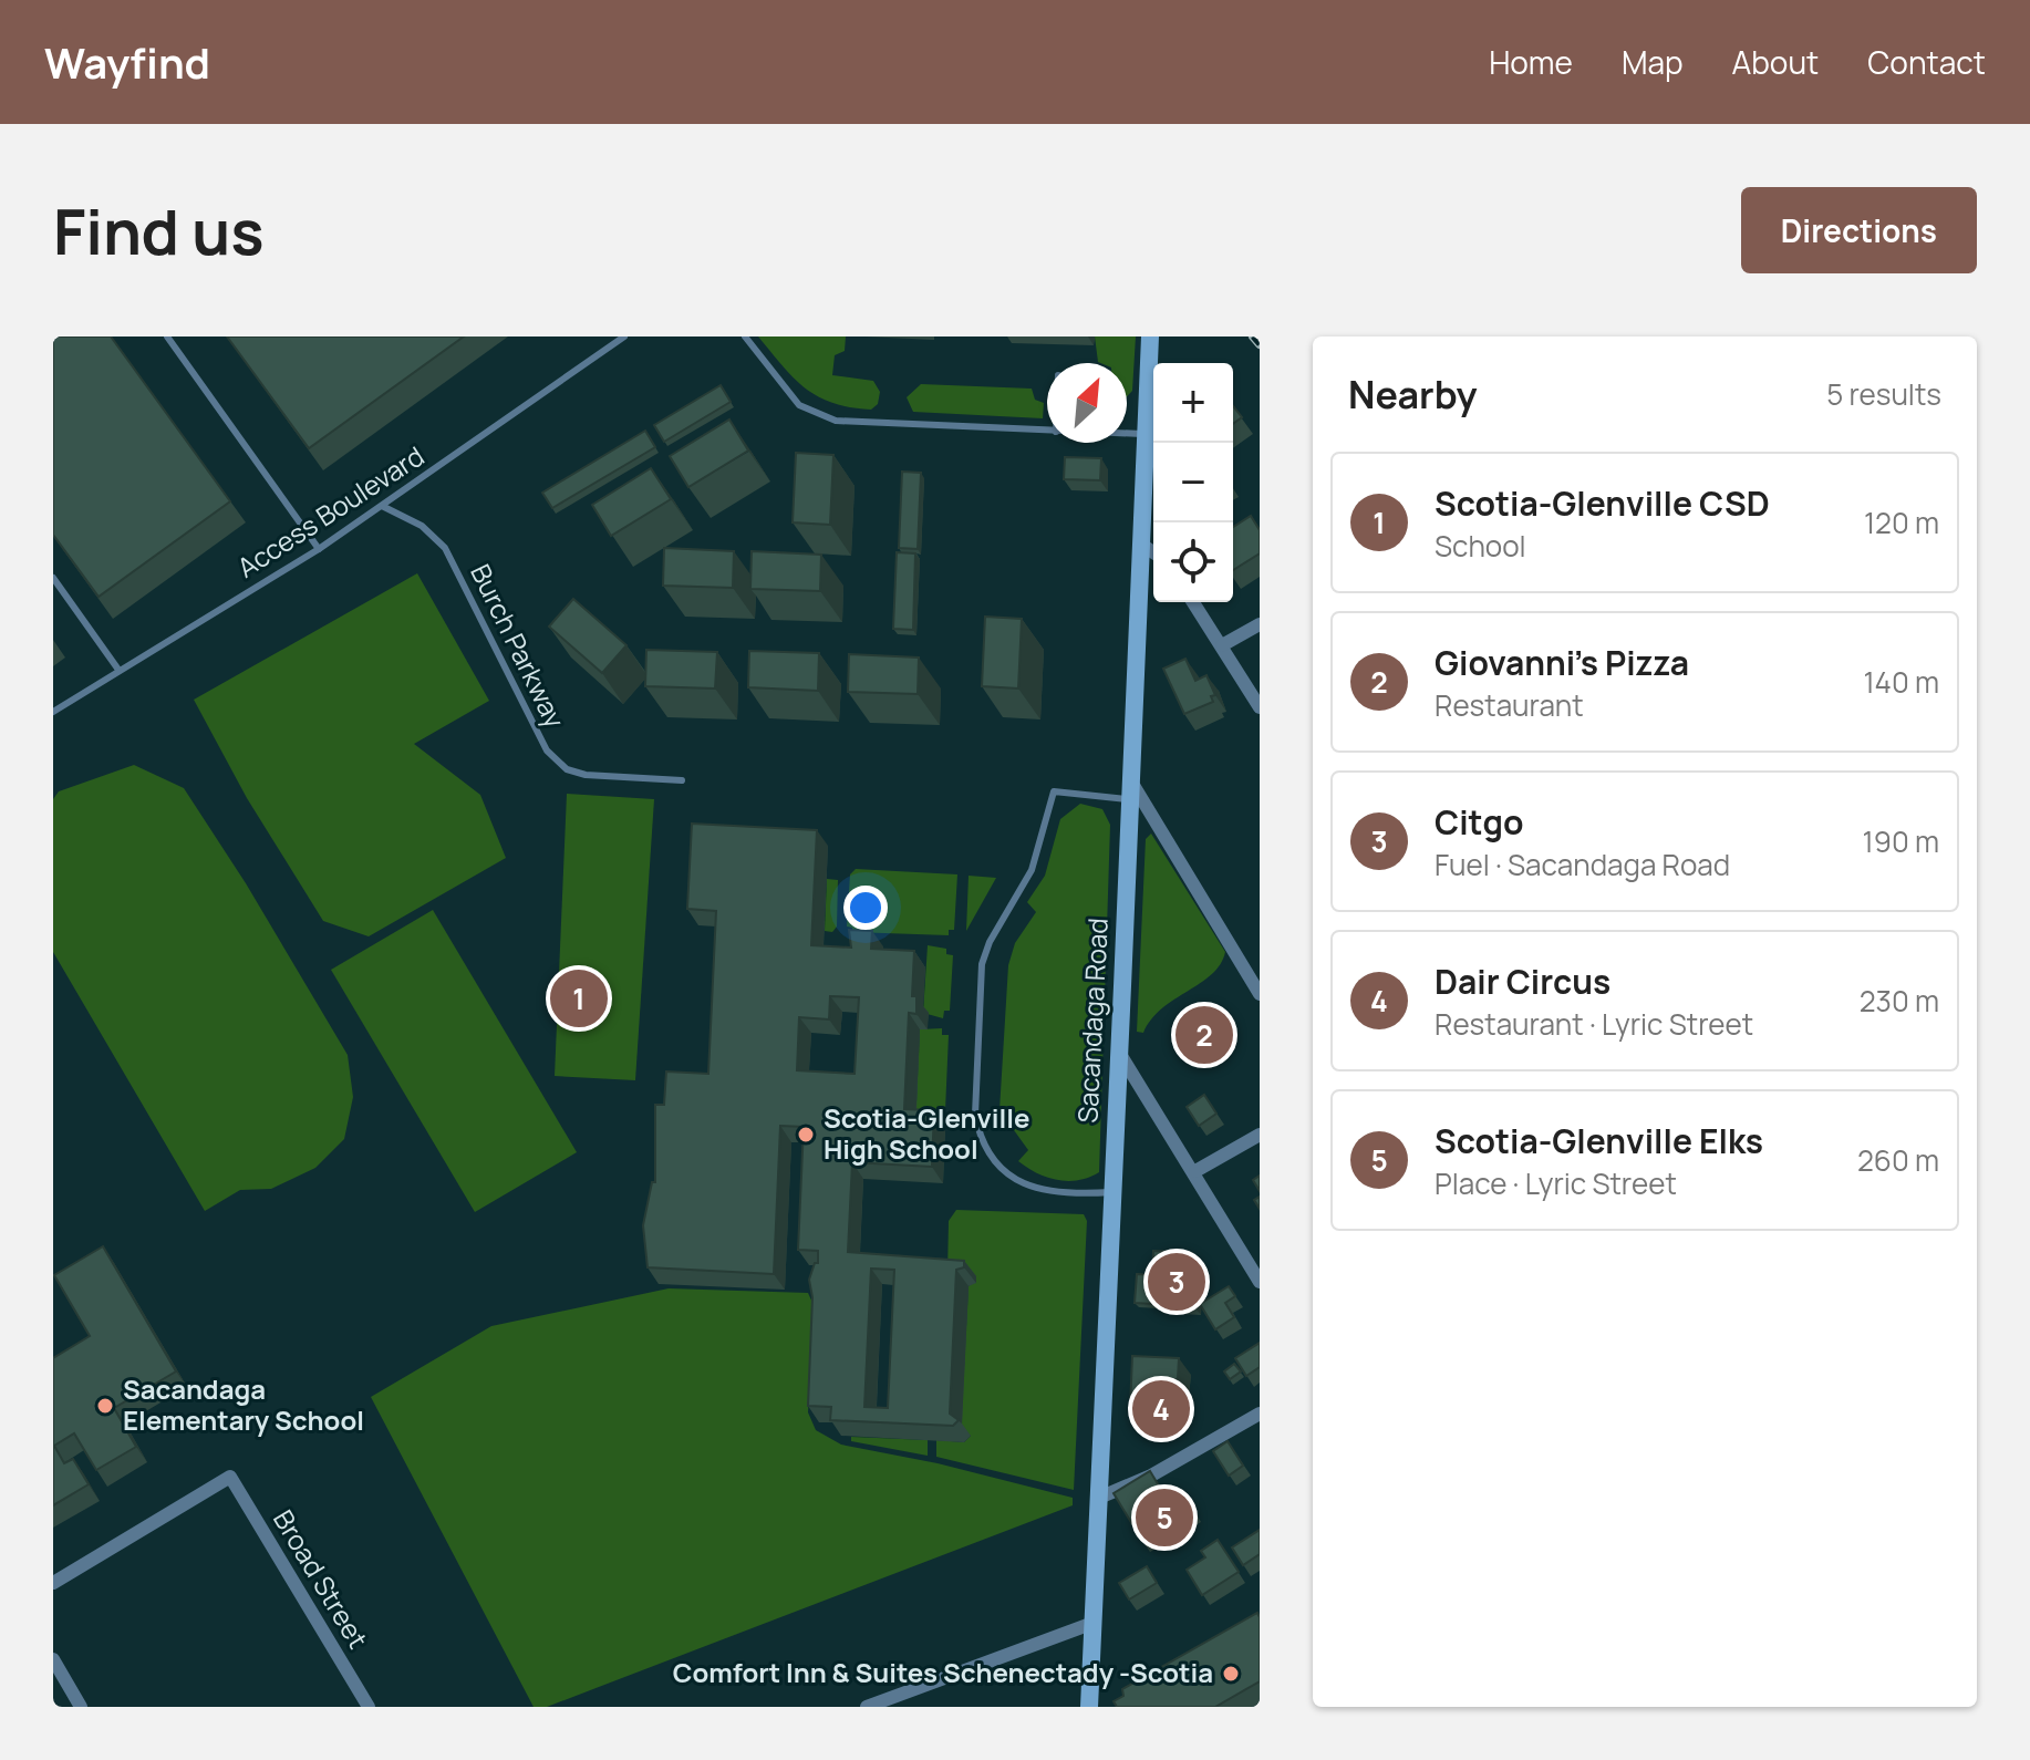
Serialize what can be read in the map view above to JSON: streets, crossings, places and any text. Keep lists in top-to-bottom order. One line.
{"streets":{"main road":["Sacandaga Road"],"street":["Broad Street"],"lane":["Access Boulevard","Burch Parkway"]},"crossings":[["Access Boulevard","Burch Parkway"]],"places":["Scotia-Glenville High School","Sacandaga Elementary School","Comfort Inn & Suites Schenectady -Scotia"],"north":"top right","page":{"header":"Wayfind","nav":["Home","Map","About","Contact"],"buttons":"Directions","title":"Find us","heading":["Nearby","5 results"],"map_buttons":["+","−"],"list":[{"mark":"1","name":"Scotia-Glenville CSD","note":"School","value":"120 m"},{"mark":"2","name":"Giovanni's Pizza","note":"Restaurant","value":"140 m"},{"mark":"3","name":"Citgo","note":"Fuel · Sacandaga Road","value":"190 m"},{"mark":"4","name":"Dair Circus","note":"Restaurant · Lyric Street","value":"230 m"},{"mark":"5","name":"Scotia-Glenville Elks","note":"Place · Lyric Street","value":"260 m"}],"pins":["1","2","3","4","5"]}}
